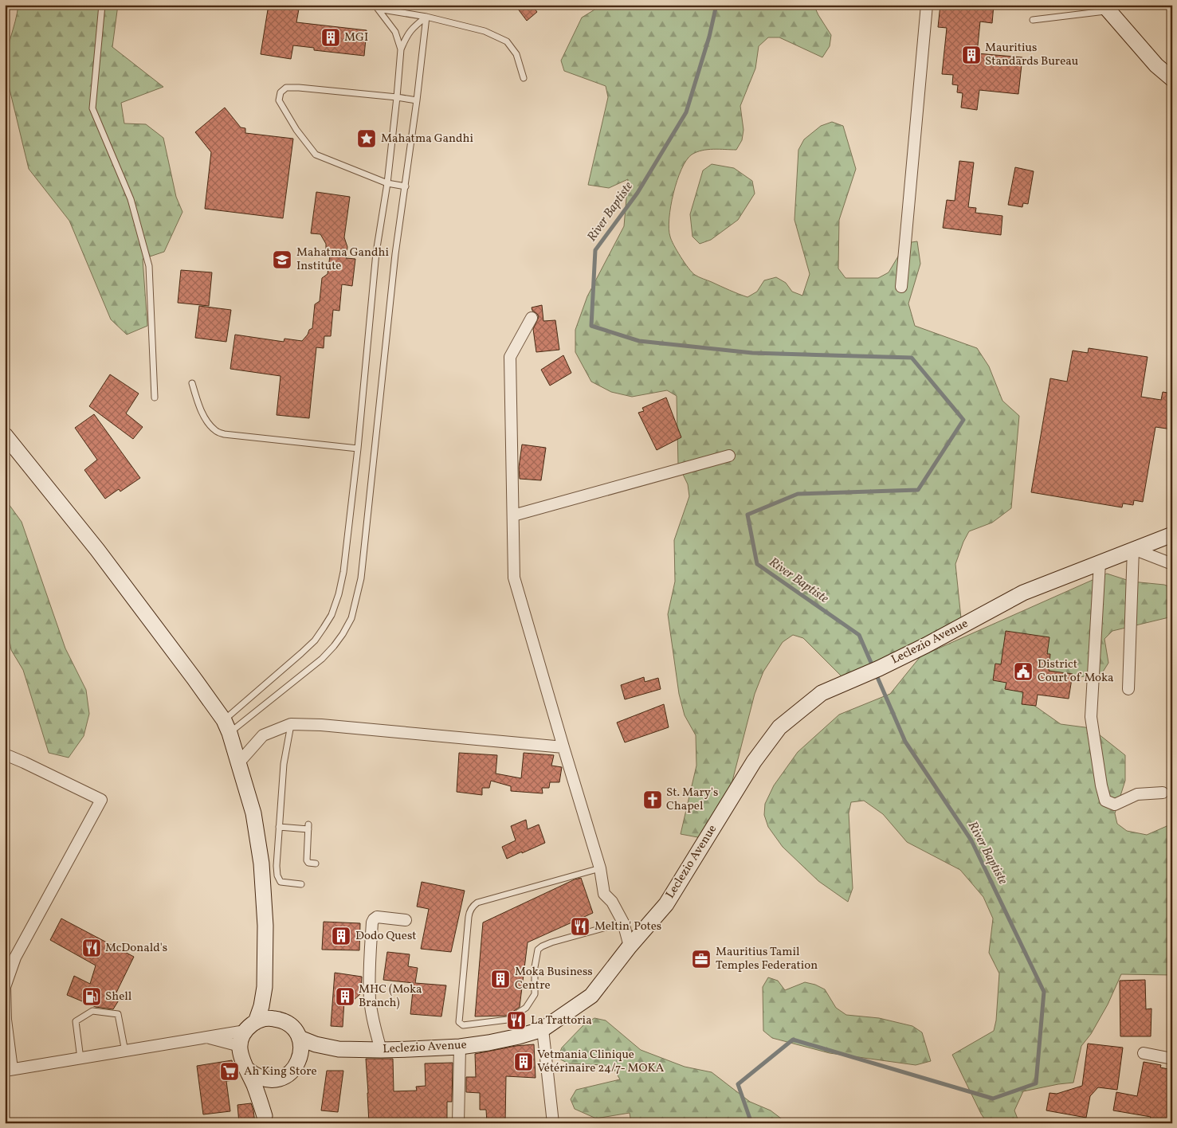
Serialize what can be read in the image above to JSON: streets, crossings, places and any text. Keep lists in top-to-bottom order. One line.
{"streets":{"main road":["Leclezio Avenue"]},"water":["River Baptiste"],"places":{"building":["MGI","Mauritius Standards Bureau","Dodo Quest","Moka Business Centre","MHC (Moka Branch)","Vetmania Clinique Vétérinaire 24/7- MOKA"],"place":["Mahatma Gandhi"],"school or university":["Mahatma Gandhi Institute"],"public building":["District Court of Moka"],"church":["St. Mary's Chapel"],"restaurant":["Meltin' Potes","McDonald's","La Trattoria"],"office":["Mauritius Tamil Temples Federation"],"fuel station":["Shell"],"supermarket":["Ah King Store"]}}
